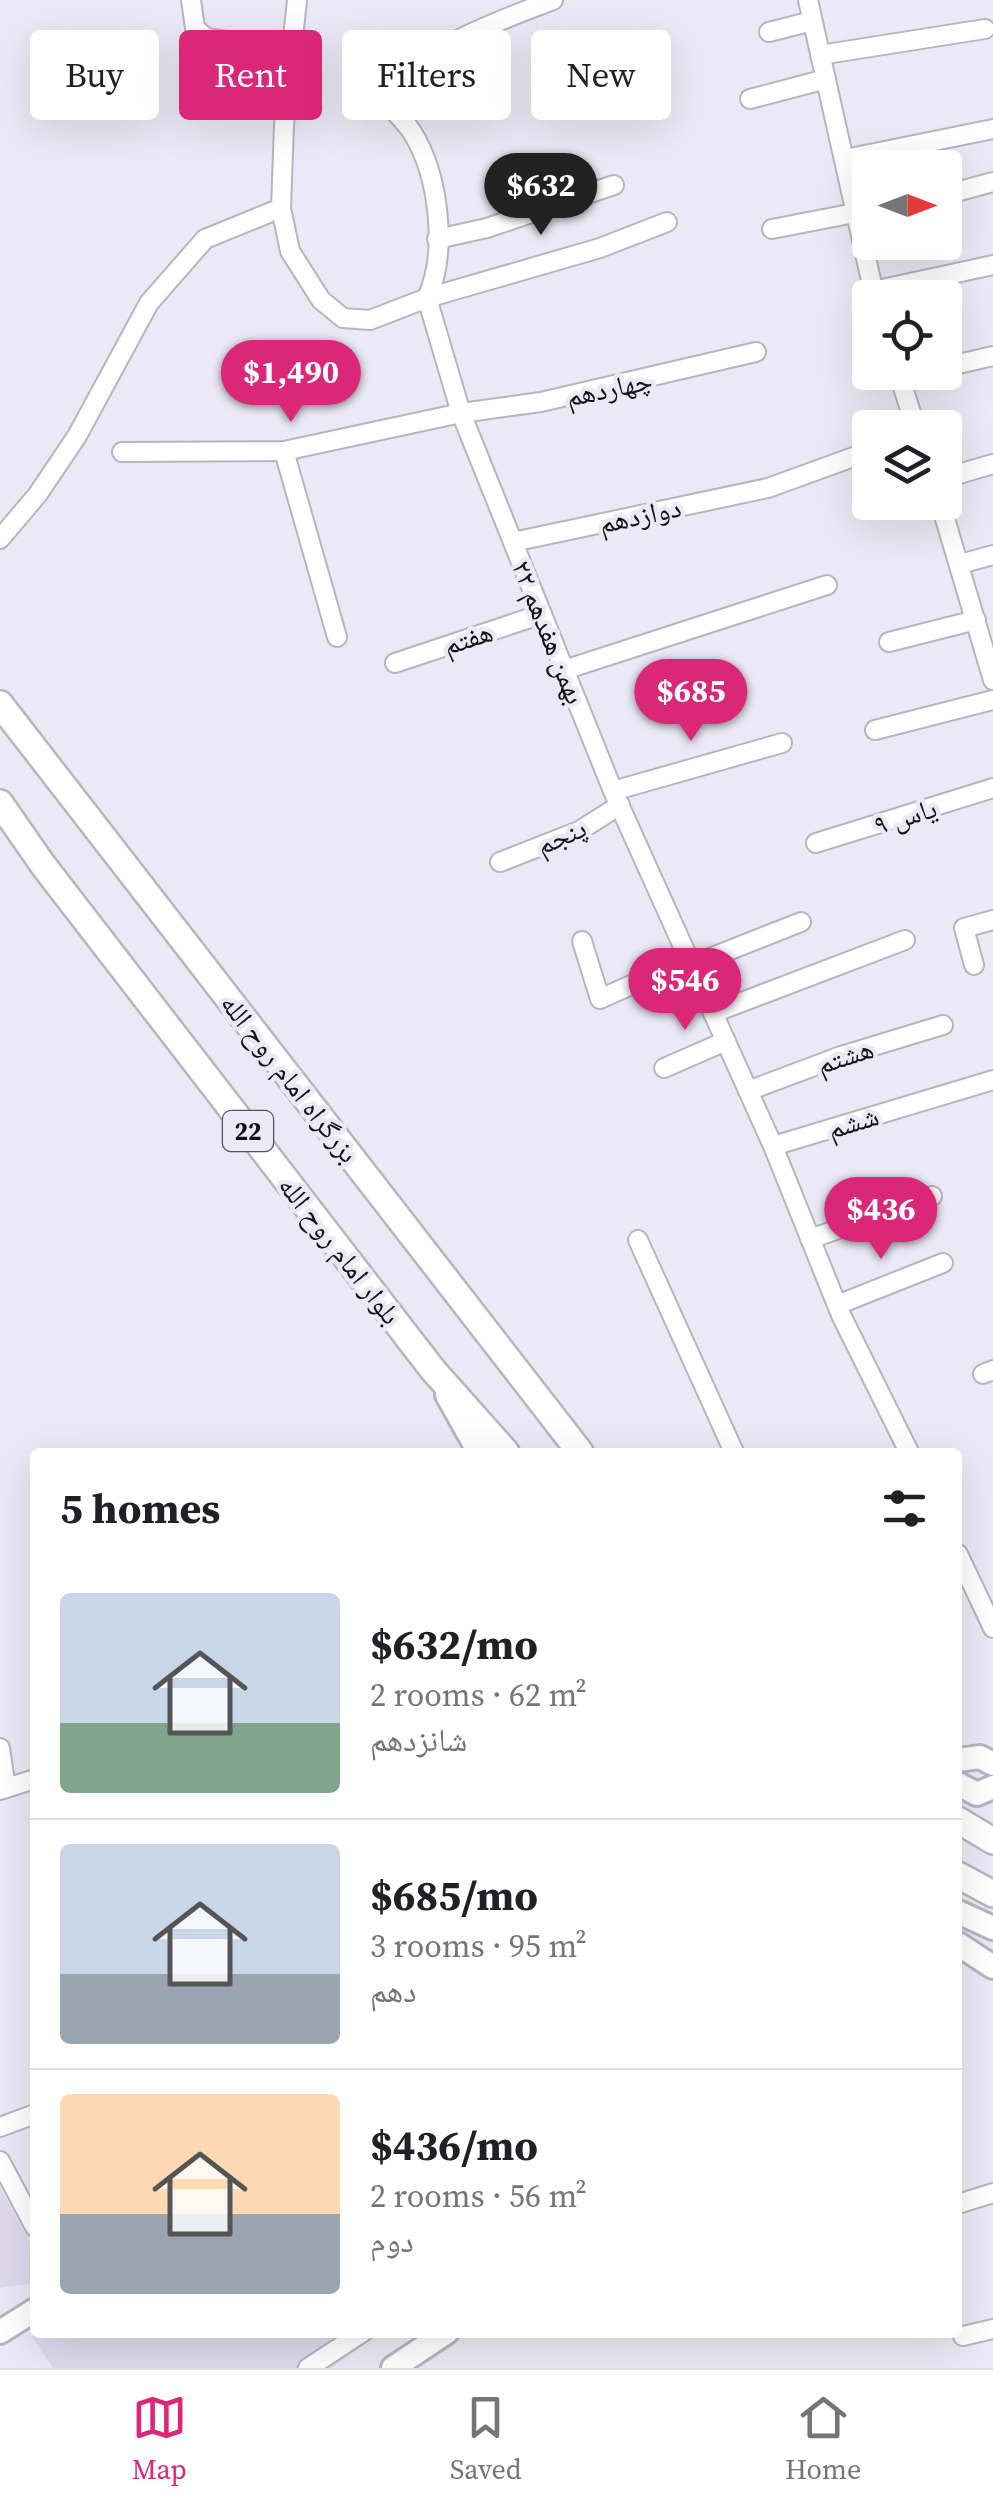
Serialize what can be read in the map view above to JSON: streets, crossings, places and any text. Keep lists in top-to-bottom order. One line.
{"streets":{"highway":["بزرگراه امام روح الله","22","بلوار امام روح الله"],"street":["چهاردهم","دوازدهم","۲۲ بهمن هفدهم","هفتم","یاس ۹","پنجم","هشتم","ششم"]},"crossings":[["چهاردهم","۲۲ بهمن هفدهم"],["دوازدهم","۲۲ بهمن هفدهم"],["۲۲ بهمن هفدهم","هفتم"],["۲۲ بهمن هفدهم","پنجم"],["۲۲ بهمن هفدهم","هشتم"],["۲۲ بهمن هفدهم","ششم"]],"north":"right","page":{"chip":["Buy","Rent","Filters","New"],"price":["$632","$1,490","$685","$546","$436"],"heading":"5 homes","list":[{"name":"$632/mo","note":"2 rooms · 62 m² · شانزدهم"},{"name":"$685/mo","note":"3 rooms · 95 m² · دهم"},{"name":"$436/mo","note":"2 rooms · 56 m² · دوم"}],"tabs":["Map","Saved","Home"]}}
